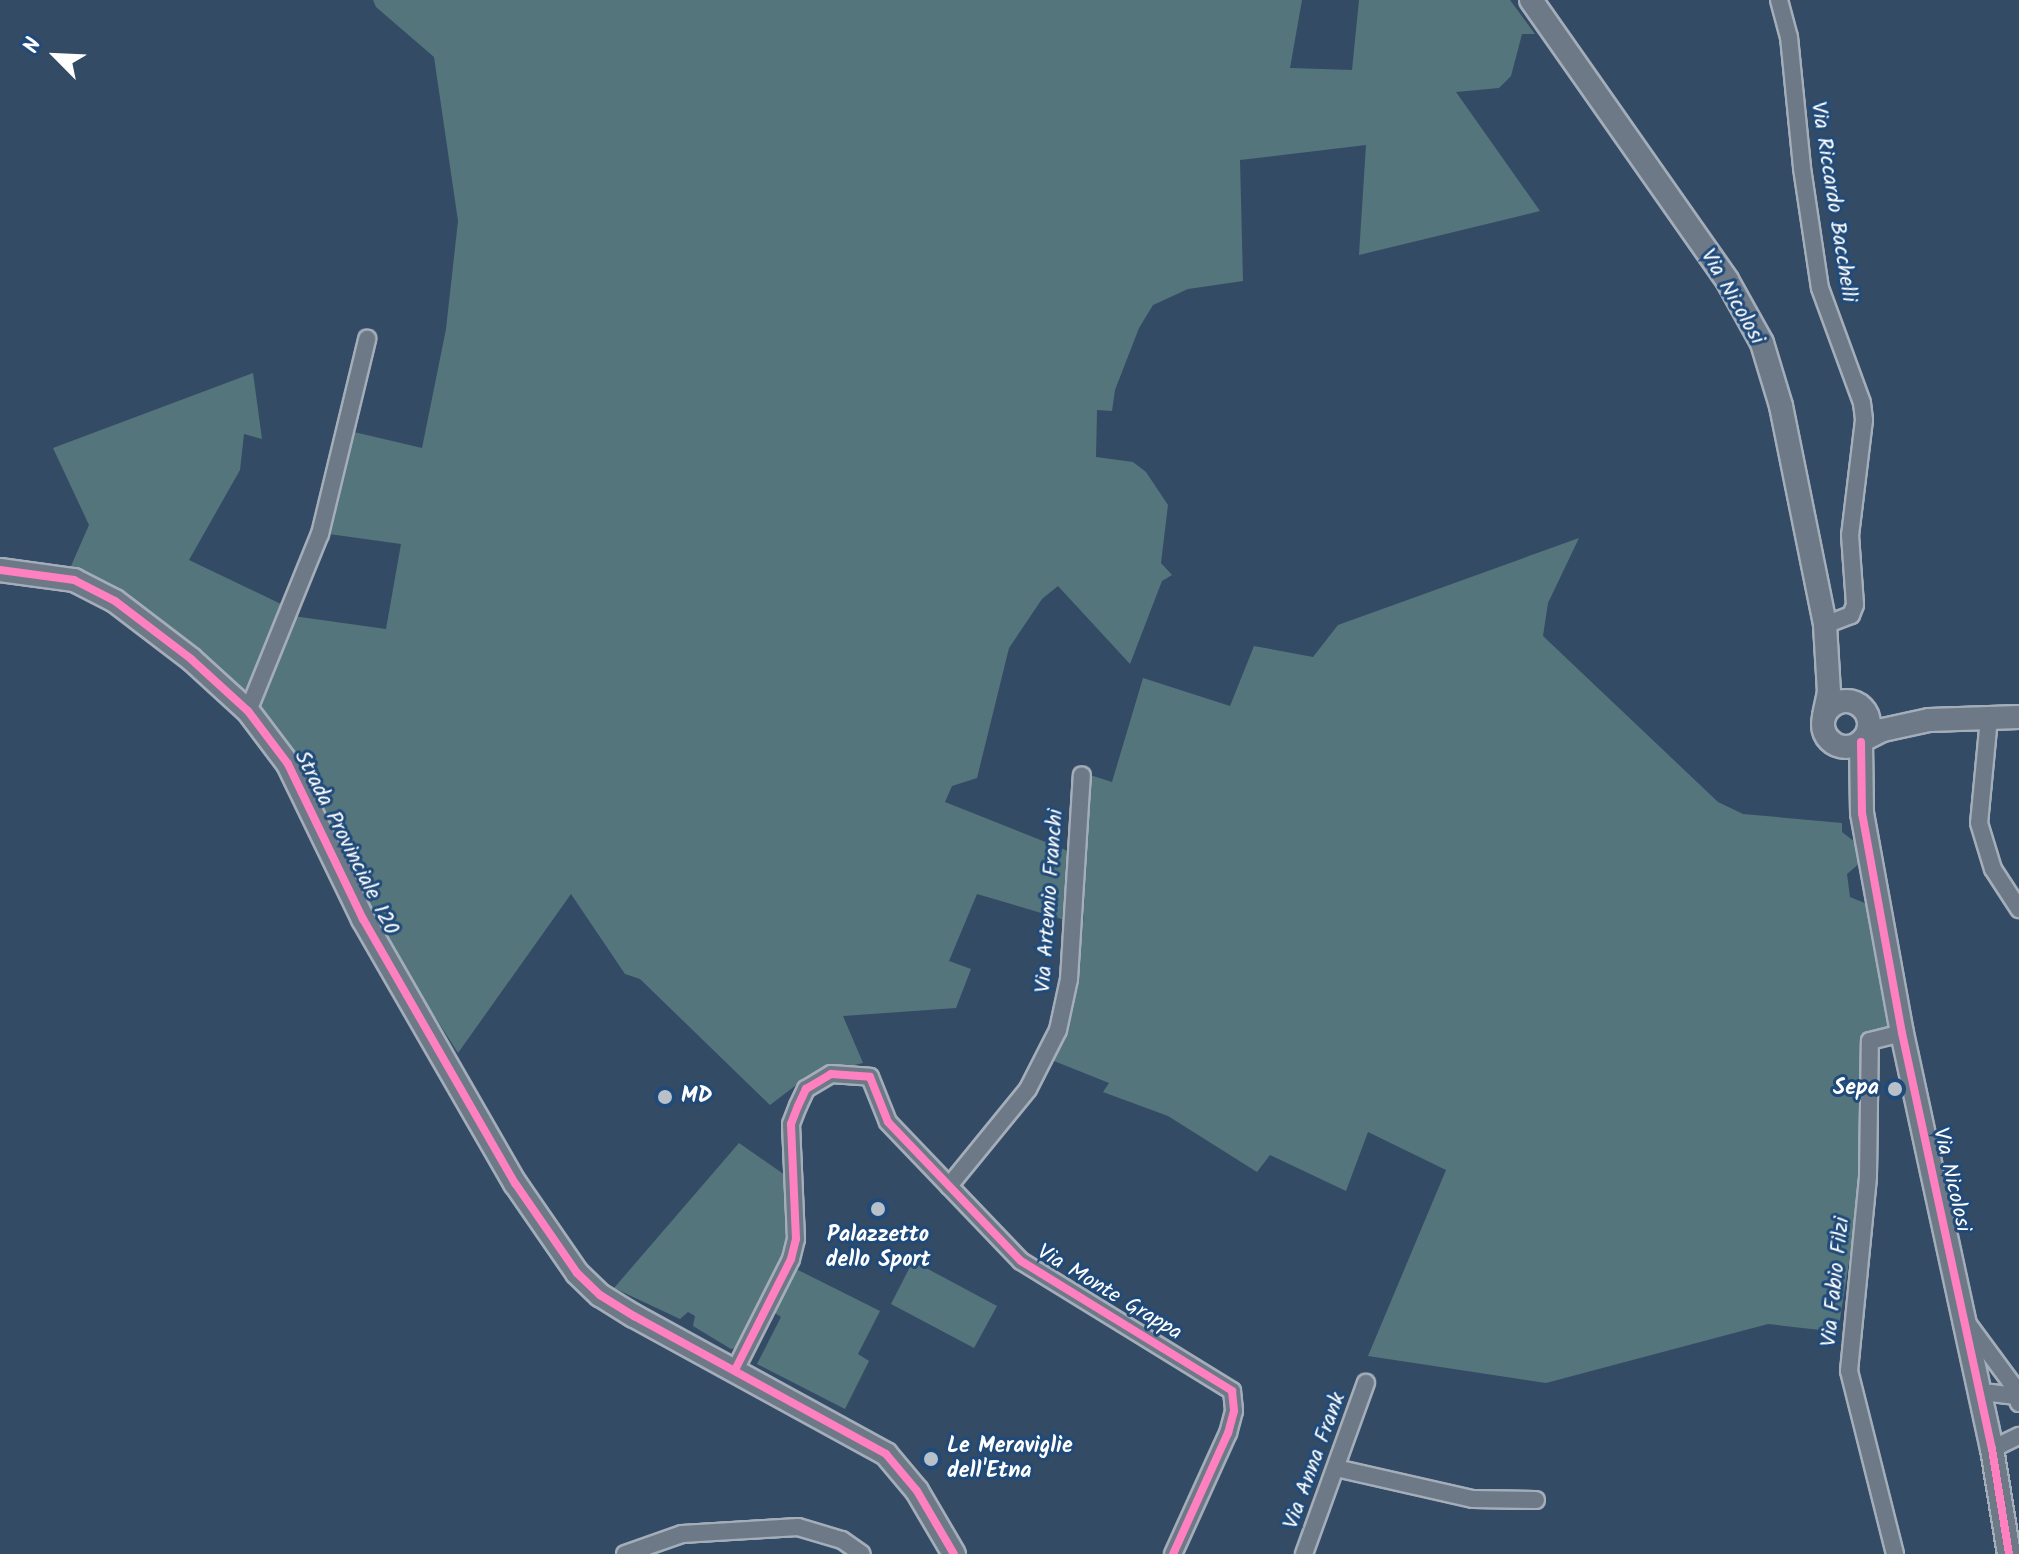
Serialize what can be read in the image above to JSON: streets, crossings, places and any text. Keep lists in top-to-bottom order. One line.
{"streets":{"street":["Via Riccardo Bacchelli","Via Nicolosi","Strada Provinciale 120","Via Artemio Franchi","Via Fabio Filzi","Via Monte Grappa","Via Anna Frank"]},"crossings":[["Via Riccardo Bacchelli","Via Nicolosi"],["Via Nicolosi","Via Fabio Filzi"],["Strada Provinciale 120","Via Monte Grappa"],["Via Artemio Franchi","Via Monte Grappa"]],"places":["Sepa","MD","Palazzetto dello Sport","Le Meraviglie dell'Etna"],"north":"top left"}
